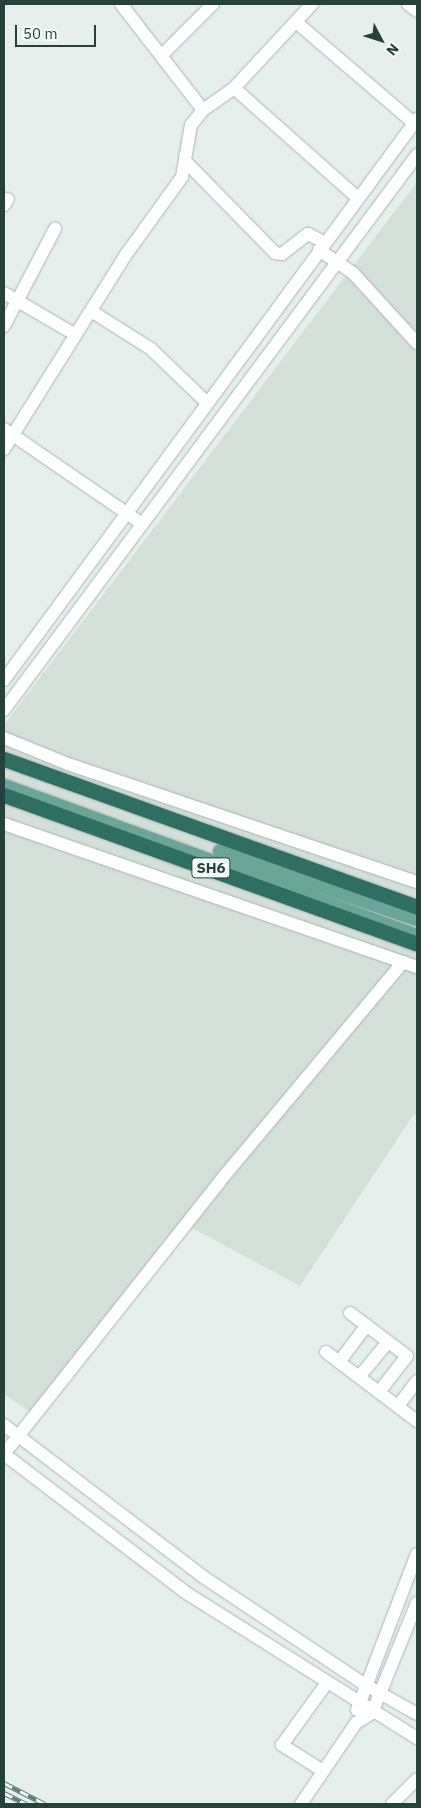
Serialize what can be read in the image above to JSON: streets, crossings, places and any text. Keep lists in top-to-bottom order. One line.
{"streets":{"highway":["SH6"]},"scale_bar":"50 m","north":"bottom right"}
